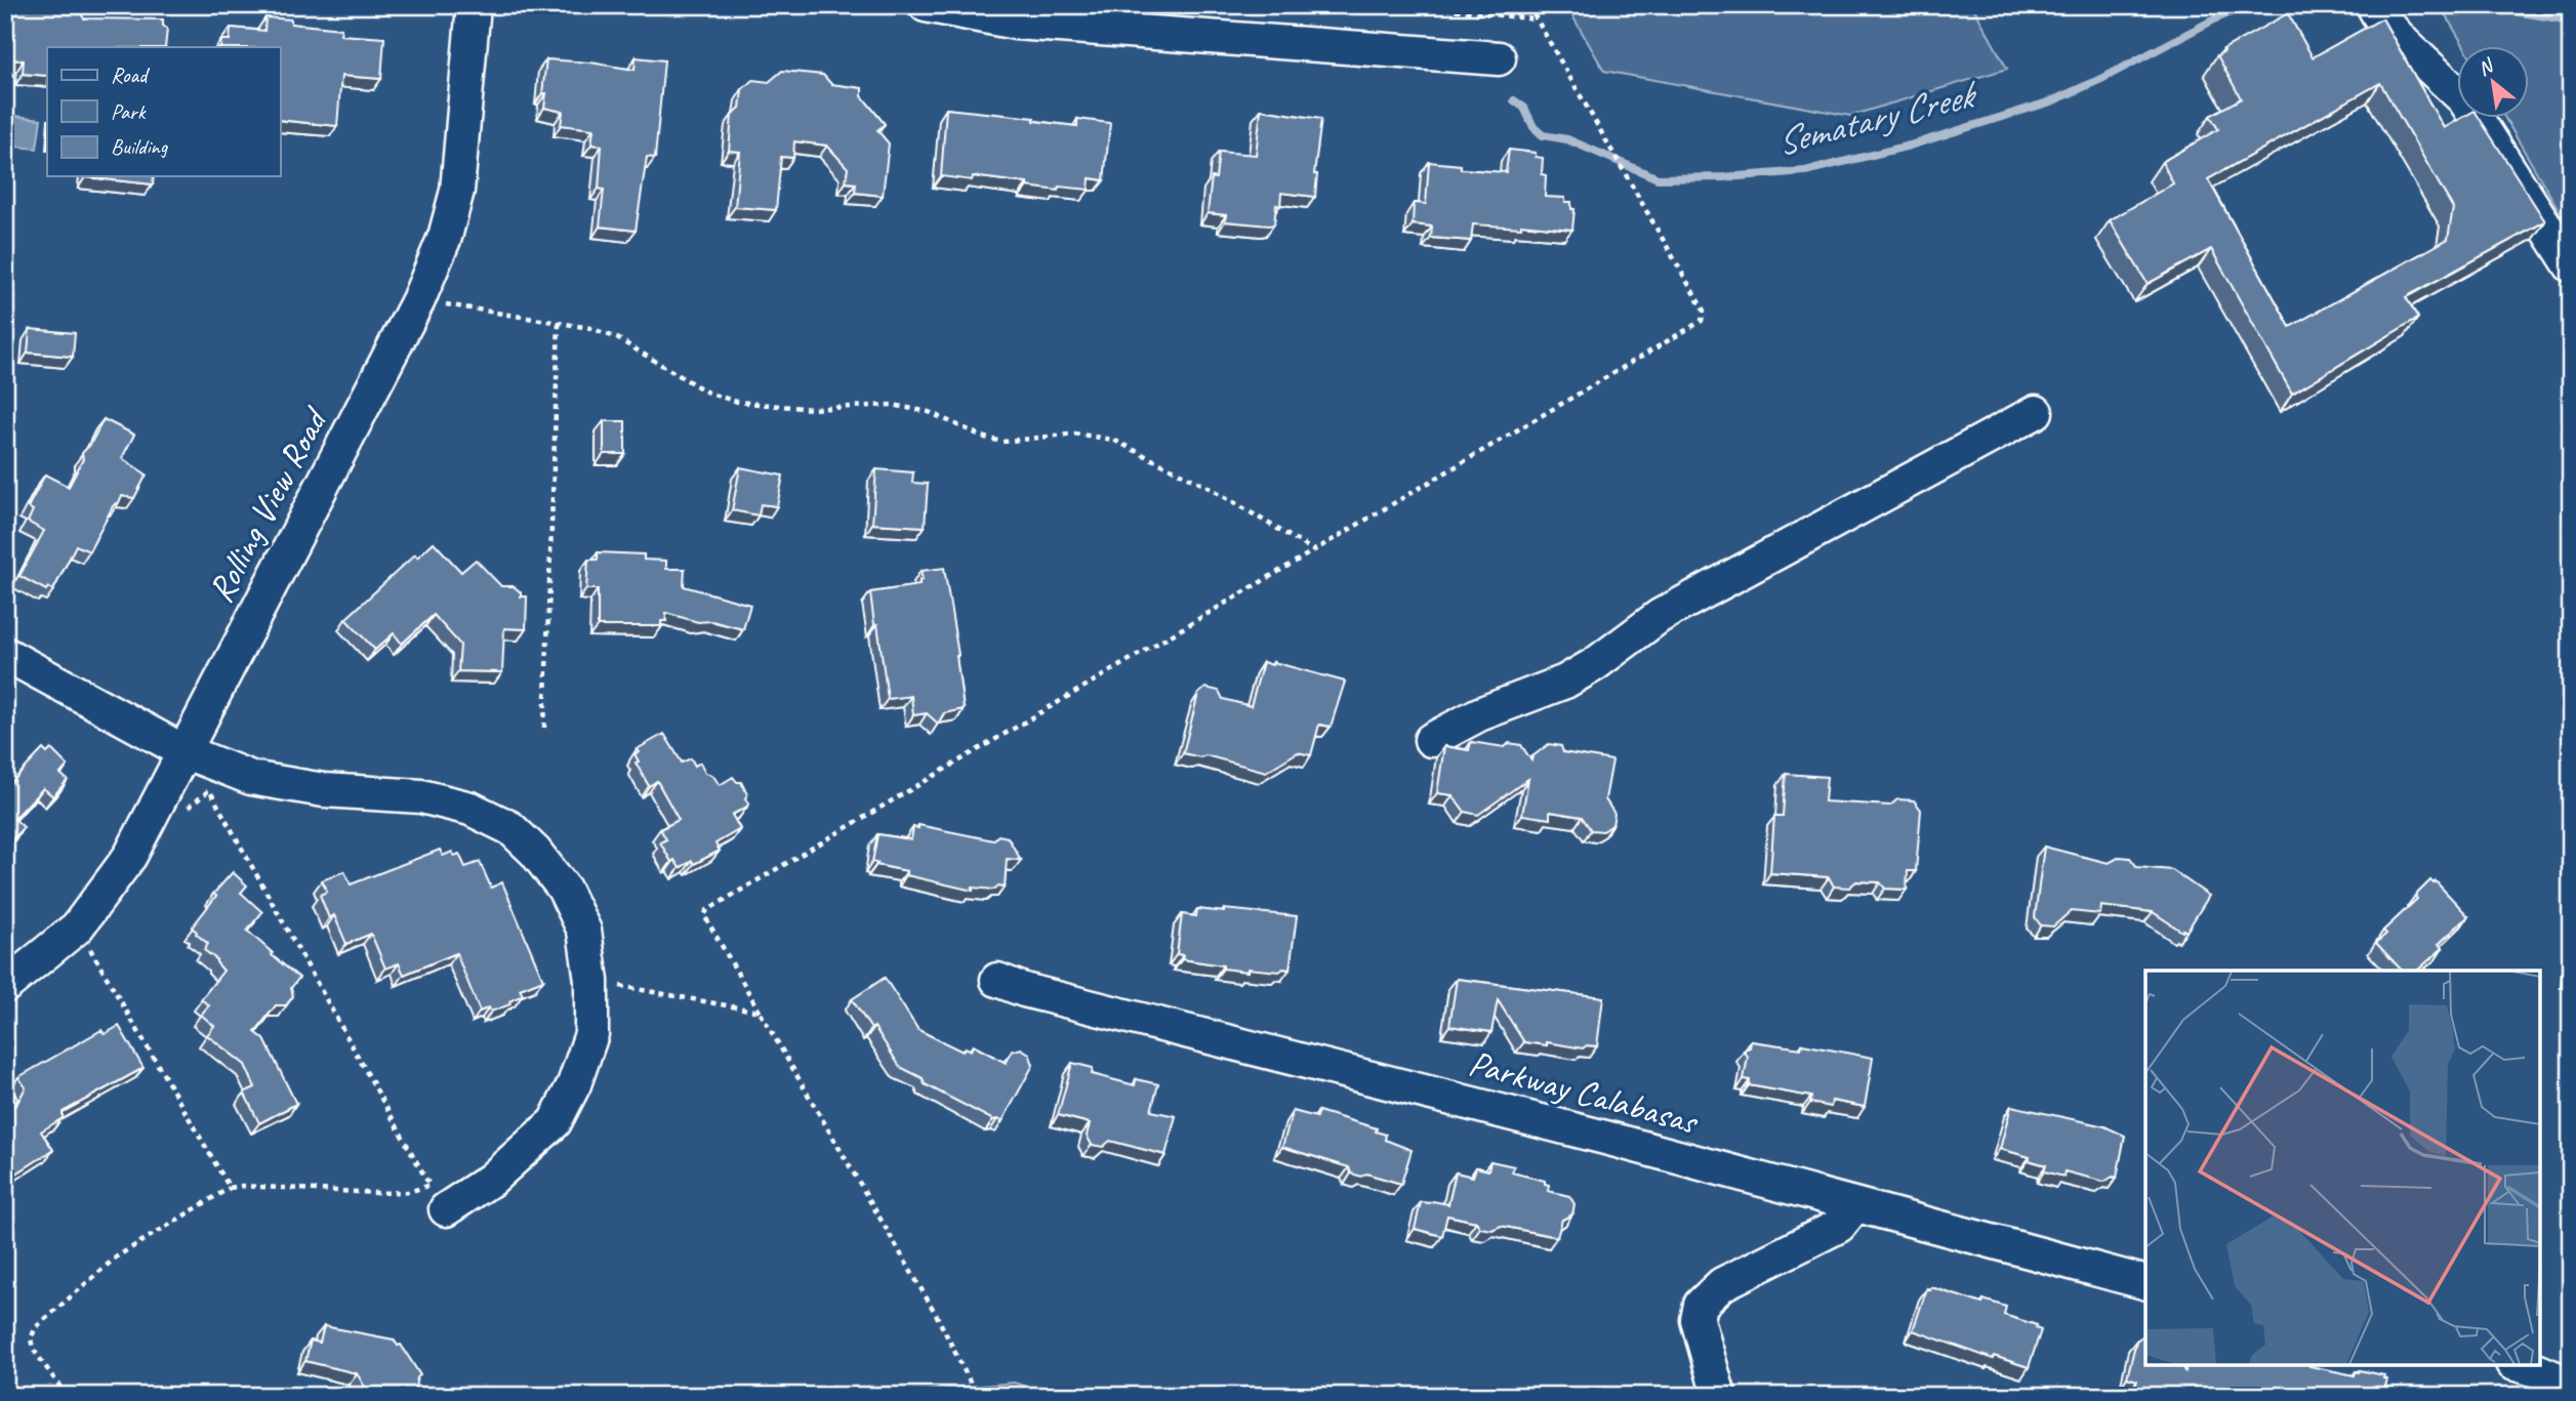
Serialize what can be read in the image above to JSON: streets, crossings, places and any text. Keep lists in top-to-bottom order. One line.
{"streets":{"street":["Rolling View Road","Parkway Calabasas"]},"water":["Sematary Creek"],"legend":["Road","Park","Building"],"north":"top left"}
